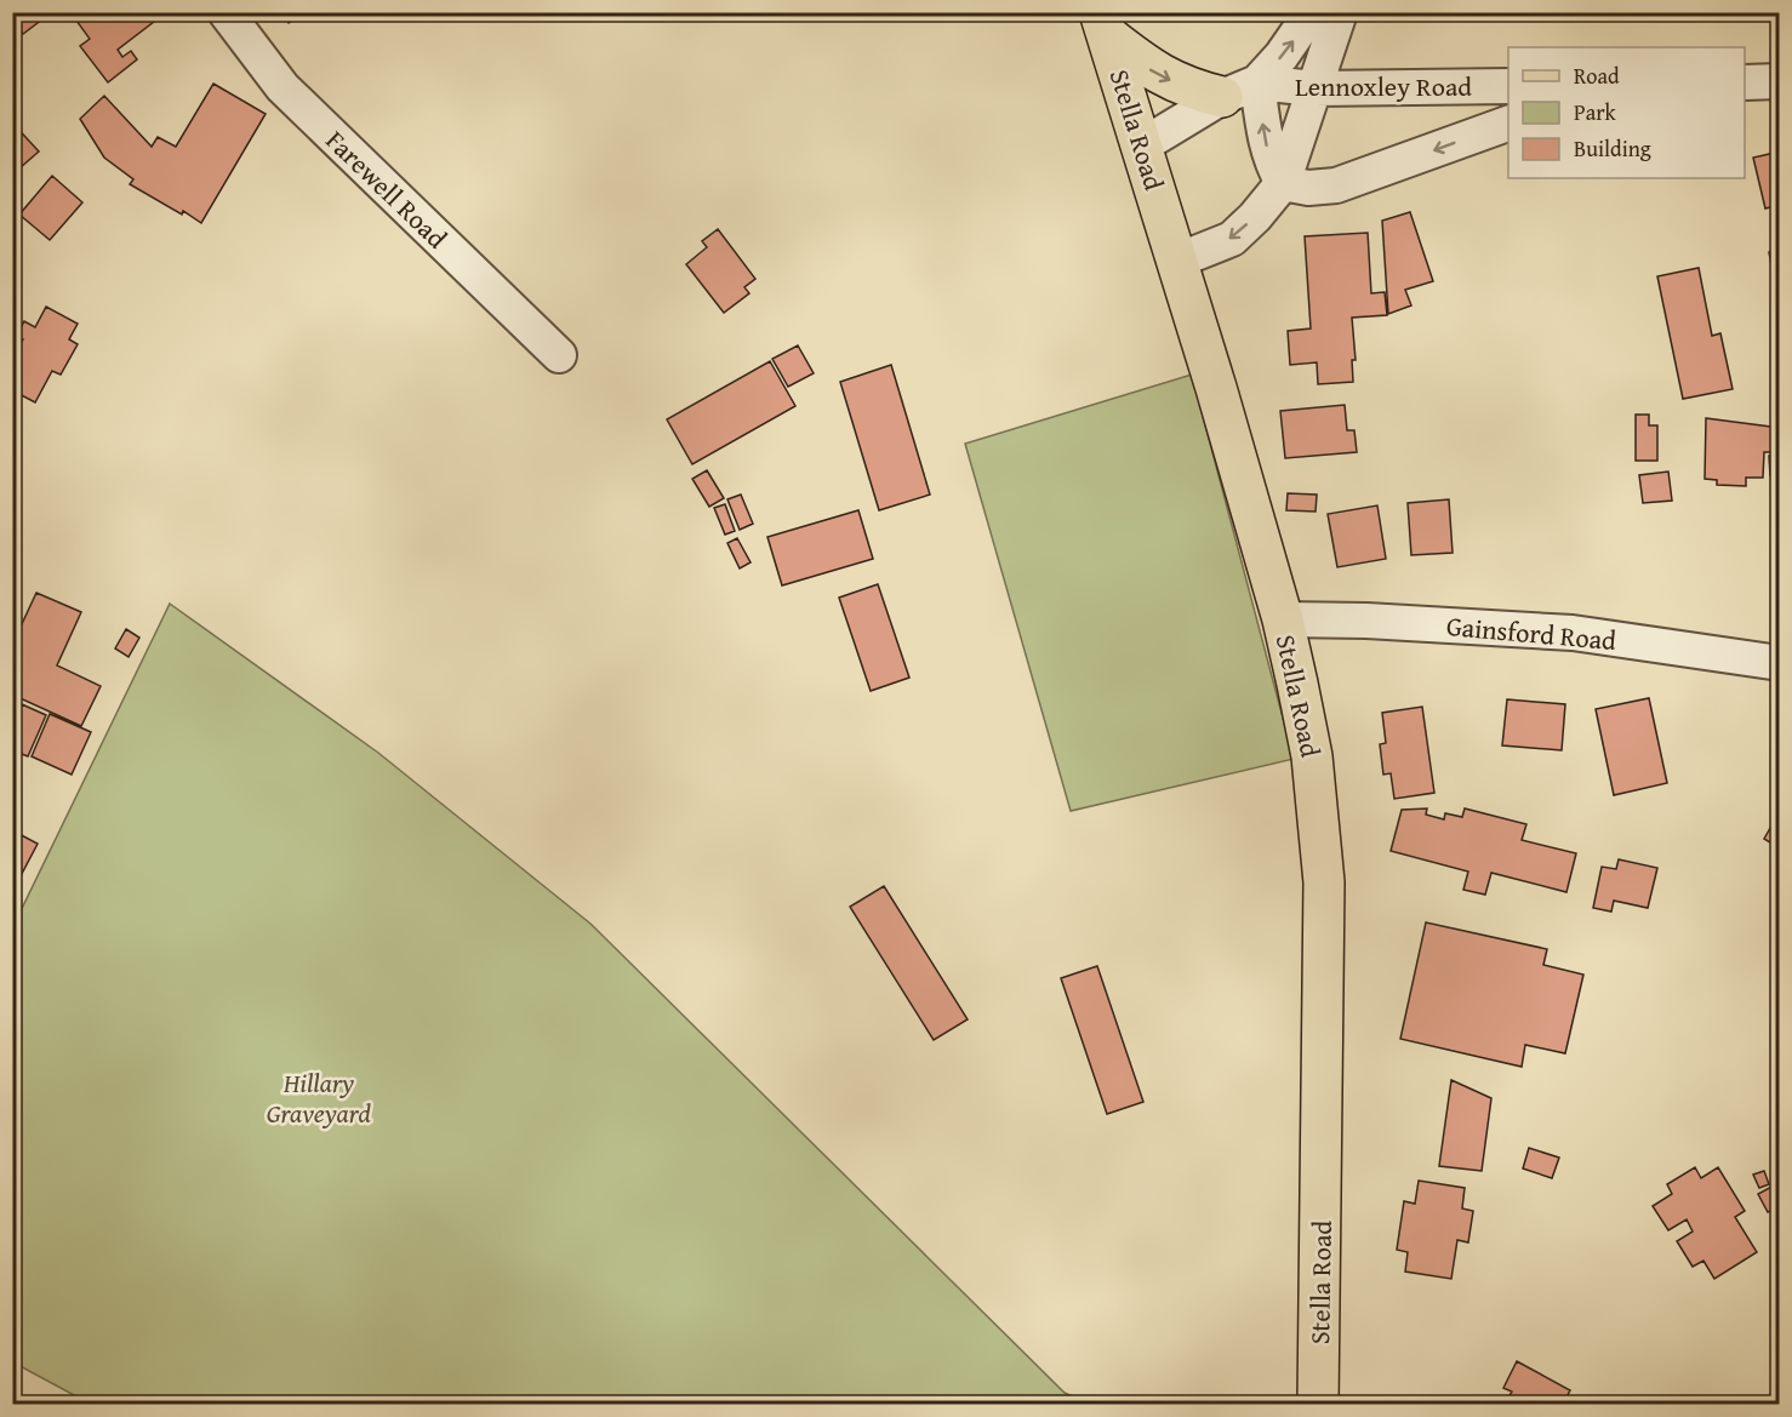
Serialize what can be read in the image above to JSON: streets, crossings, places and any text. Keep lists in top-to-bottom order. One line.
{"streets":{"main road":["Stella Road"],"street":["Lennoxley Road","Farewell Road","Gainsford Road"]},"crossings":[["Stella Road","Gainsford Road"]],"parks":["Hillary Graveyard"],"legend":["Road","Park","Building"]}
